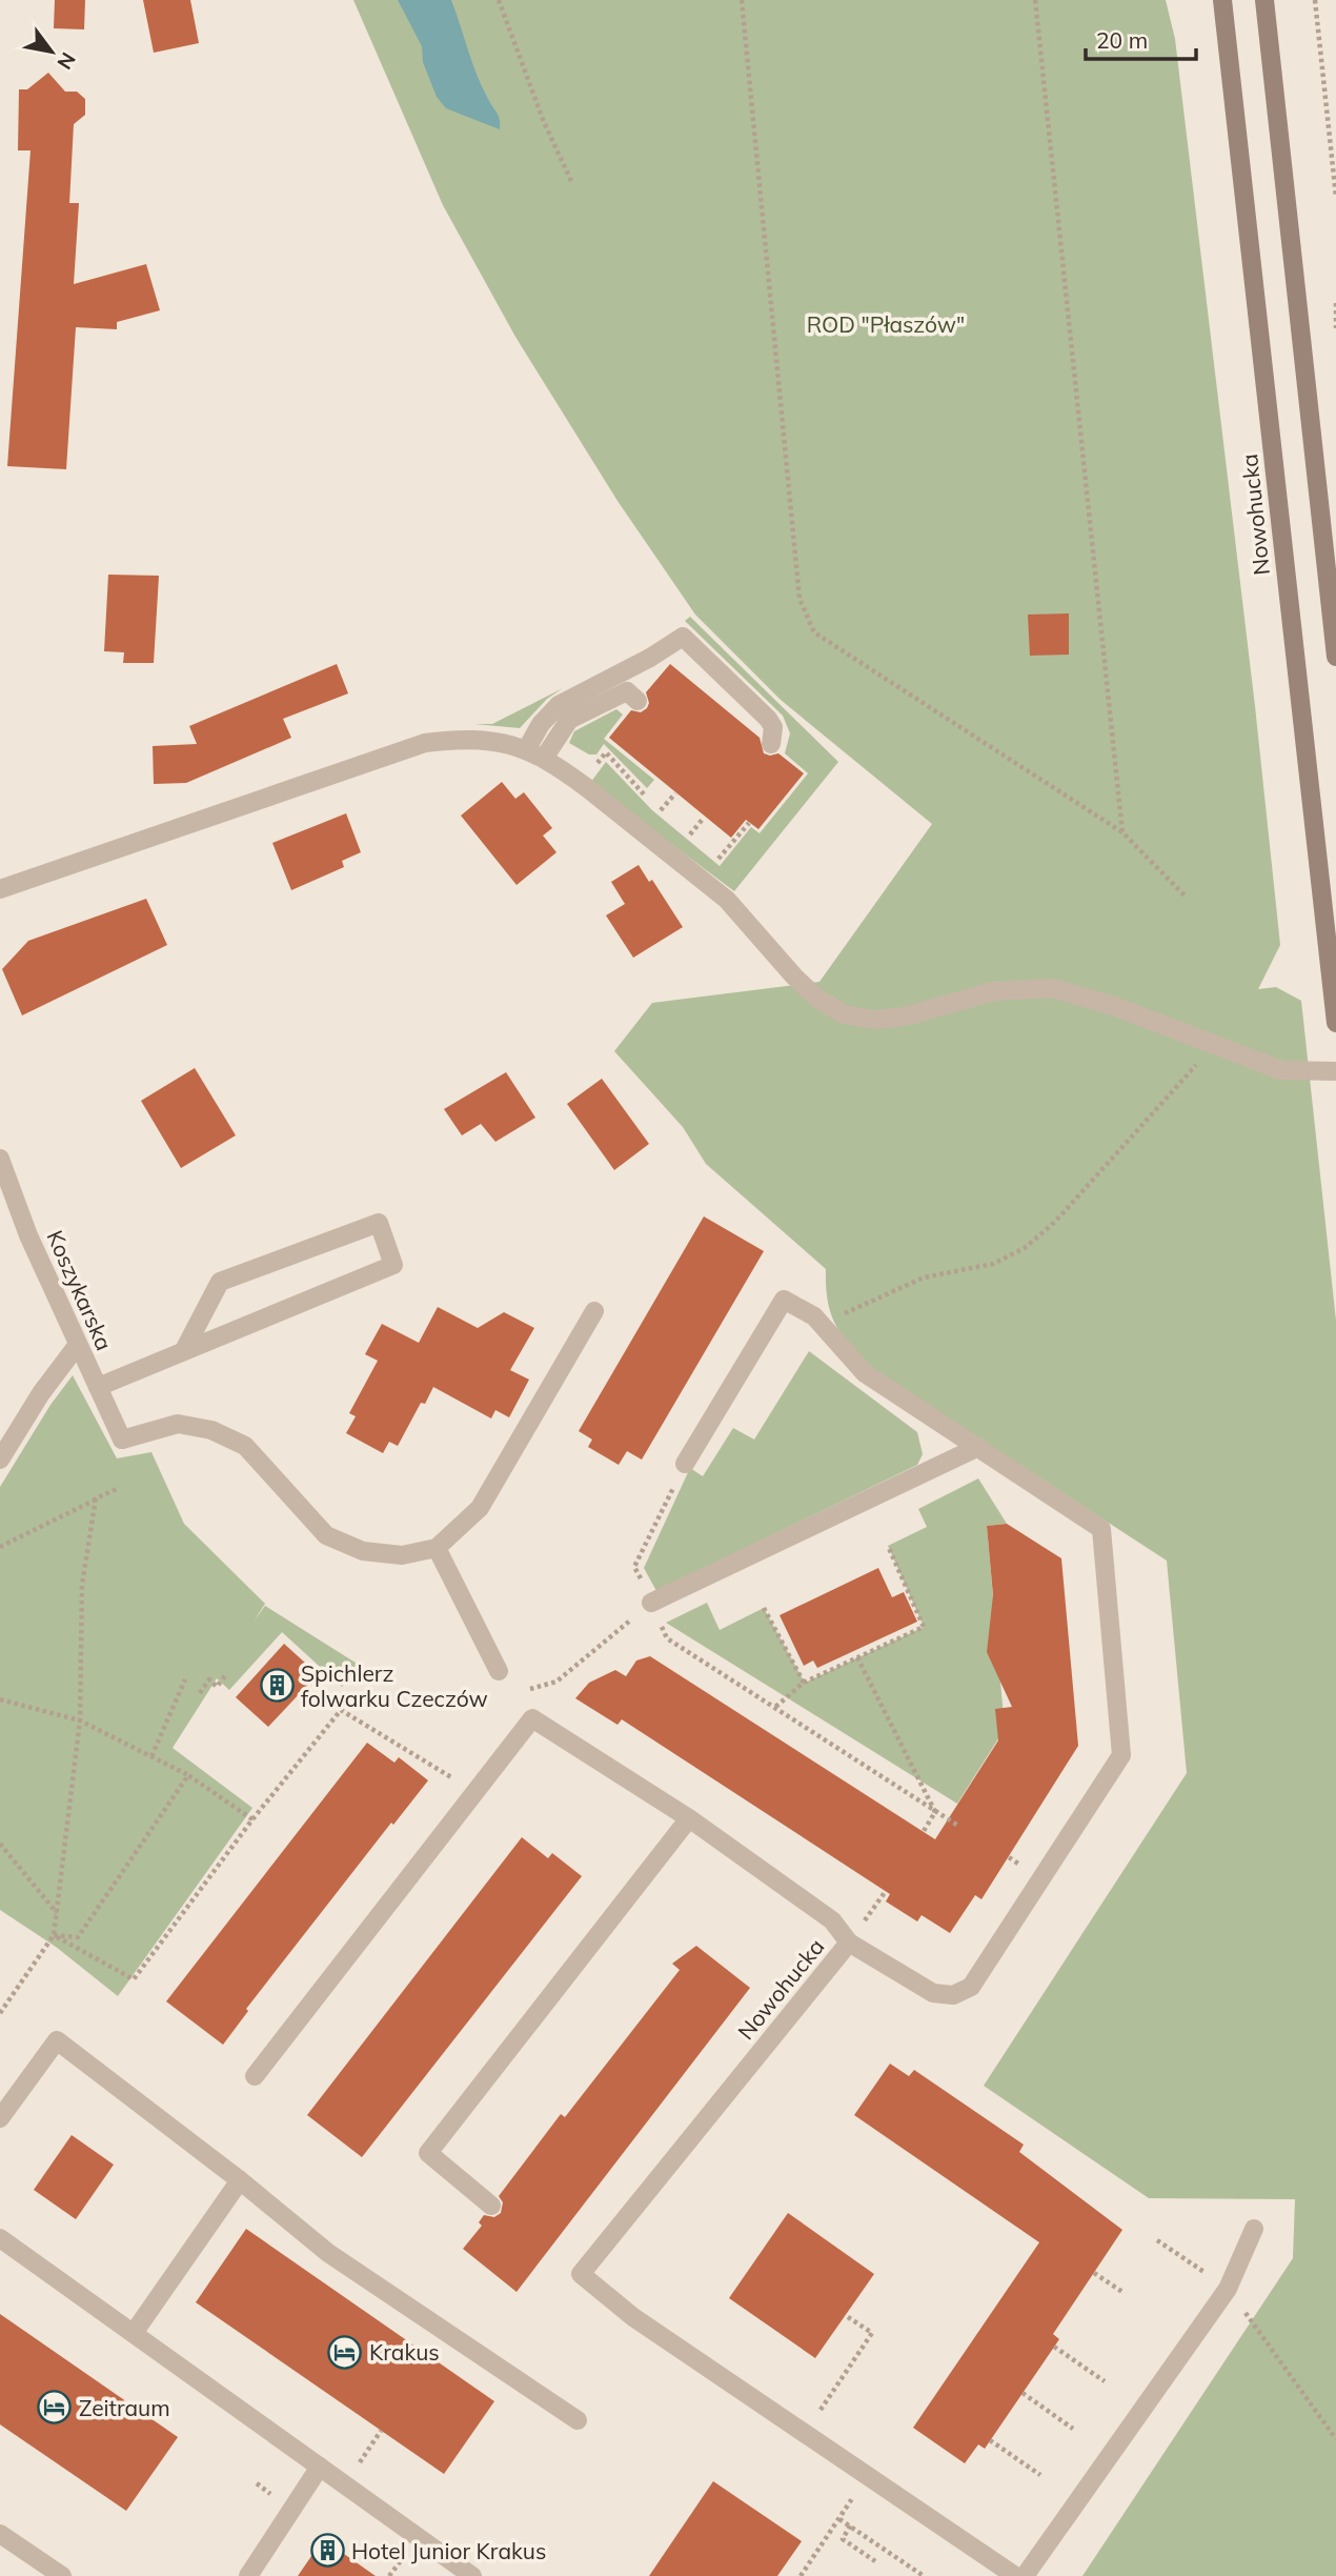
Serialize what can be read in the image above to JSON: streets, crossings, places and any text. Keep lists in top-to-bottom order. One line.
{"streets":{"main road":["Nowohucka"],"street":["Koszykarska"]},"parks":["ROD \"Płaszów\""],"places":{"building":["Spichlerz folwarku Czeczów","Hotel Junior Krakus"],"hotel":["Krakus","Zeitraum"]},"scale_bar":"20 m","north":"bottom right"}
